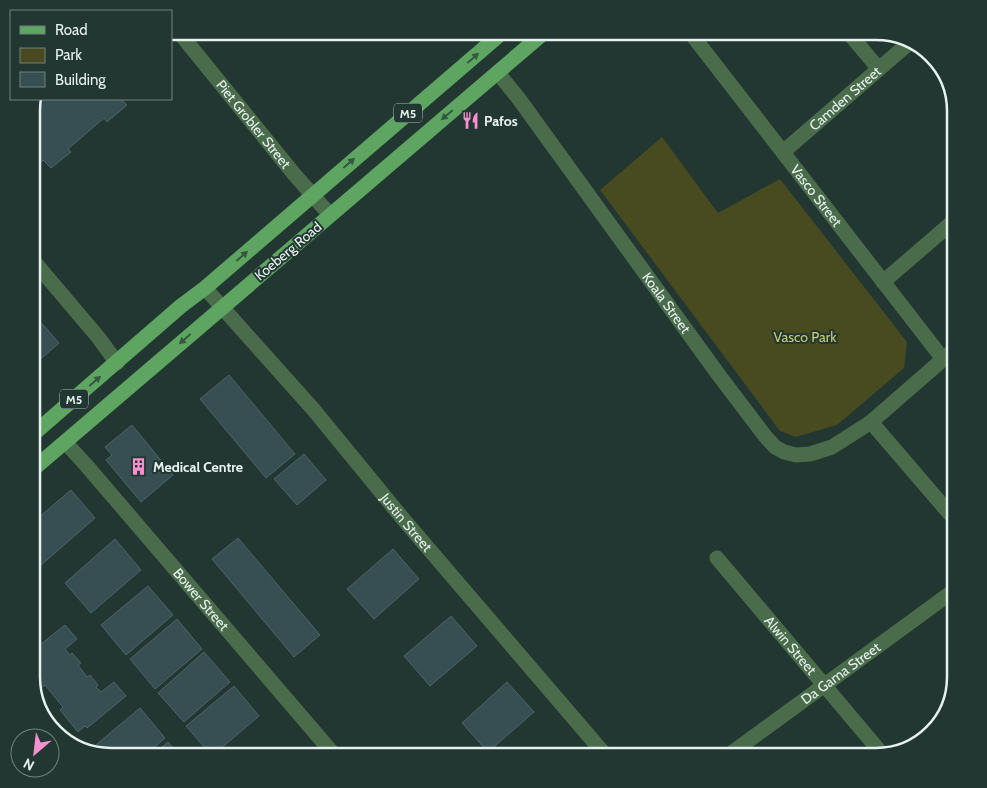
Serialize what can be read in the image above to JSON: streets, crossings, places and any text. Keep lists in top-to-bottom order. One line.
{"streets":{"main road":["M5","Koeberg Road"],"street":["Camden Street","Piet Grobler Street","Vasco Street","Koala Street","Justin Street","Bower Street","Alwin Street","Da Gama Street"]},"crossings":[["Camden Street","Vasco Street"],["Piet Grobler Street","Koeberg Road"],["Koeberg Road","Koala Street"],["Koeberg Road","Justin Street"],["Koeberg Road","Bower Street"],["Alwin Street","Da Gama Street"]],"parks":["Vasco Park"],"places":{"restaurant":["Pafos"],"building":["Medical Centre"]},"legend":["Road","Park","Building"],"north":"bottom left"}
